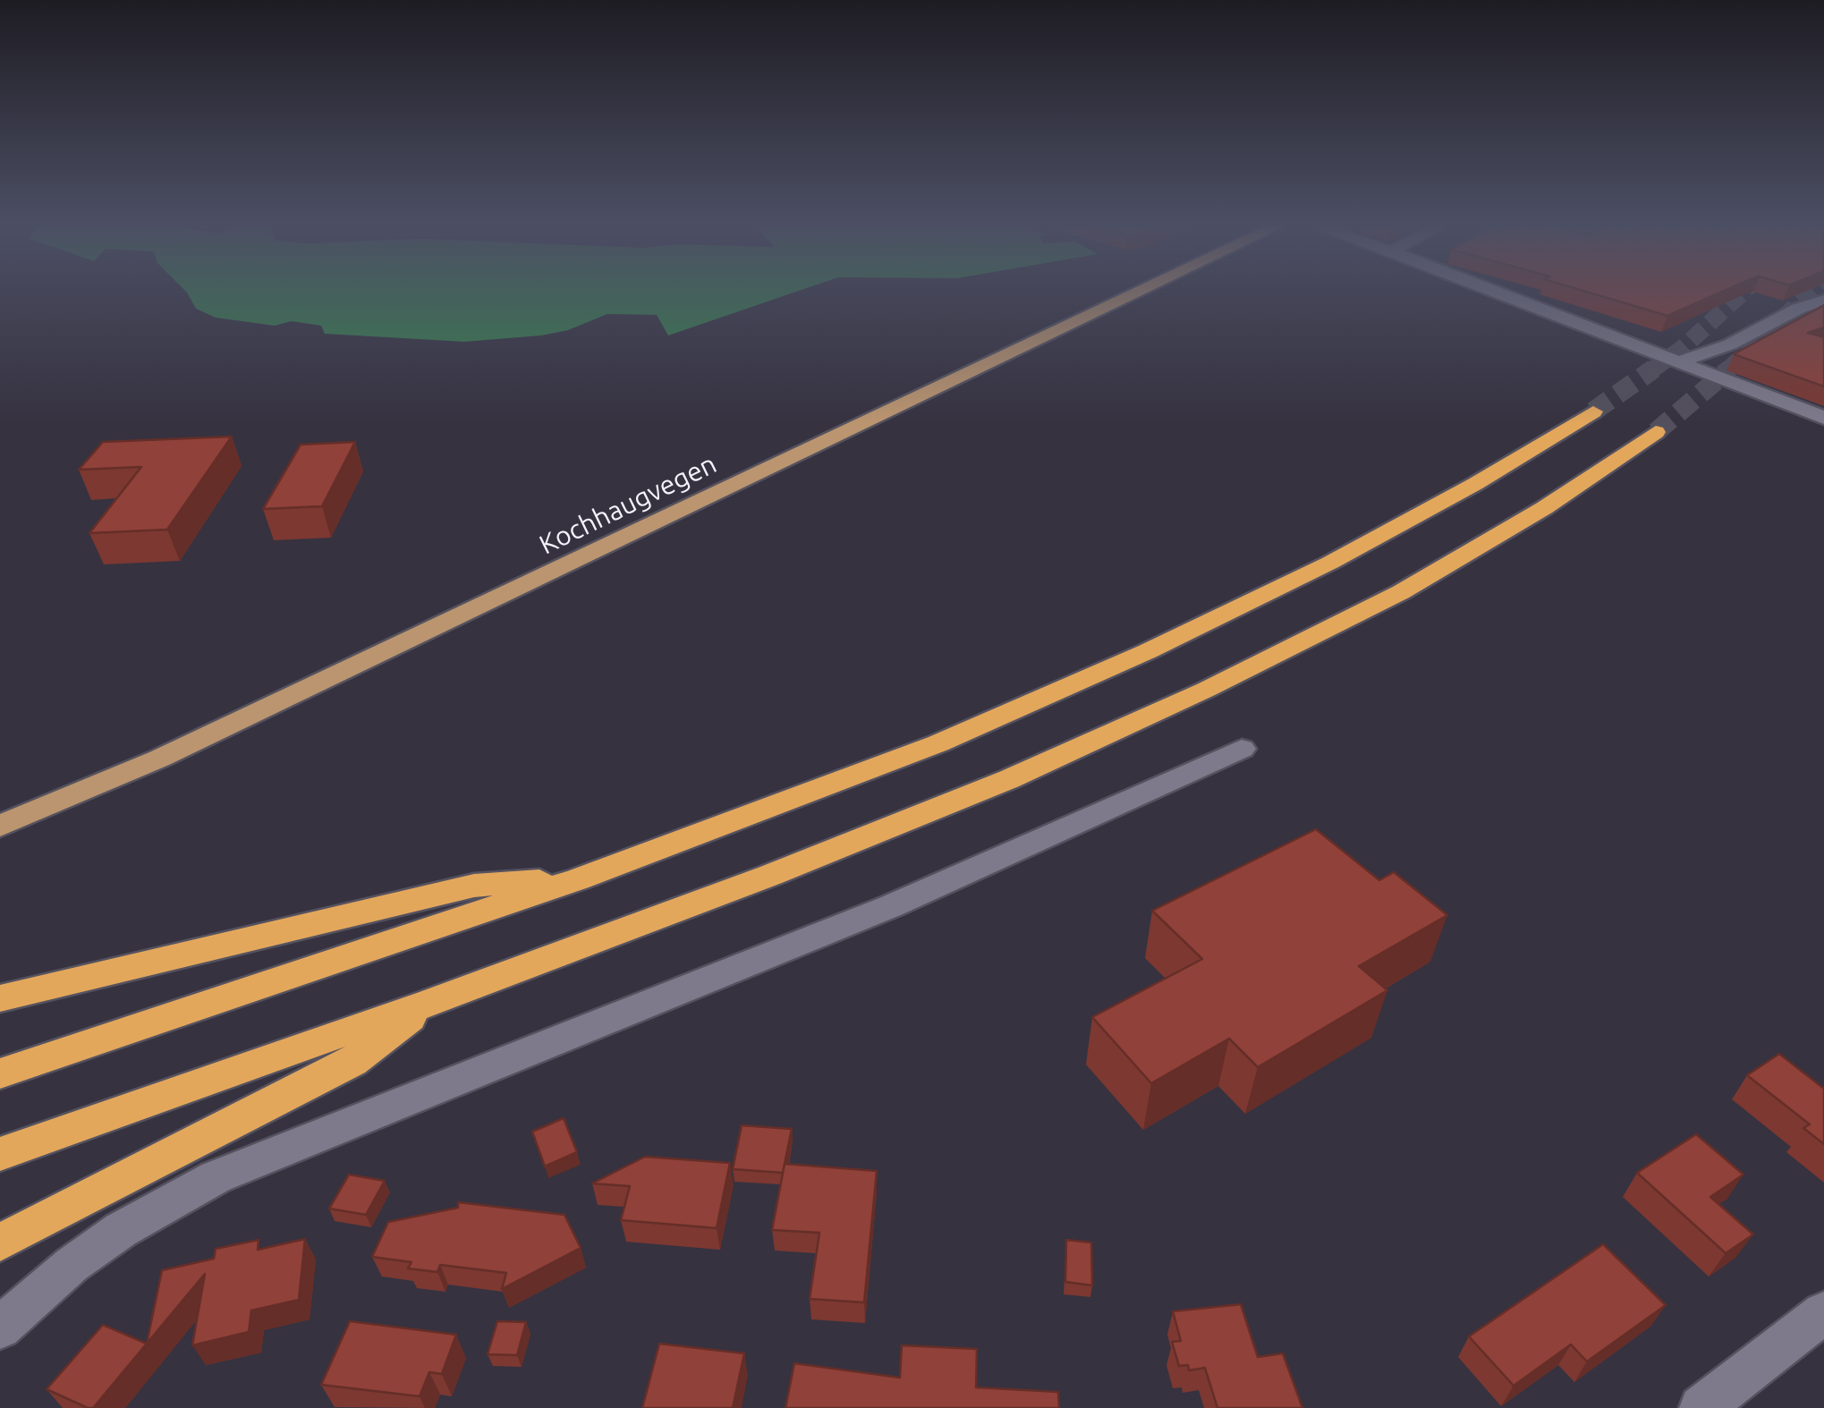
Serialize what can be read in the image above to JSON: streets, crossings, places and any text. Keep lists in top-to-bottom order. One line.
{"streets":{"main road":["Kochhaugvegen"]}}
